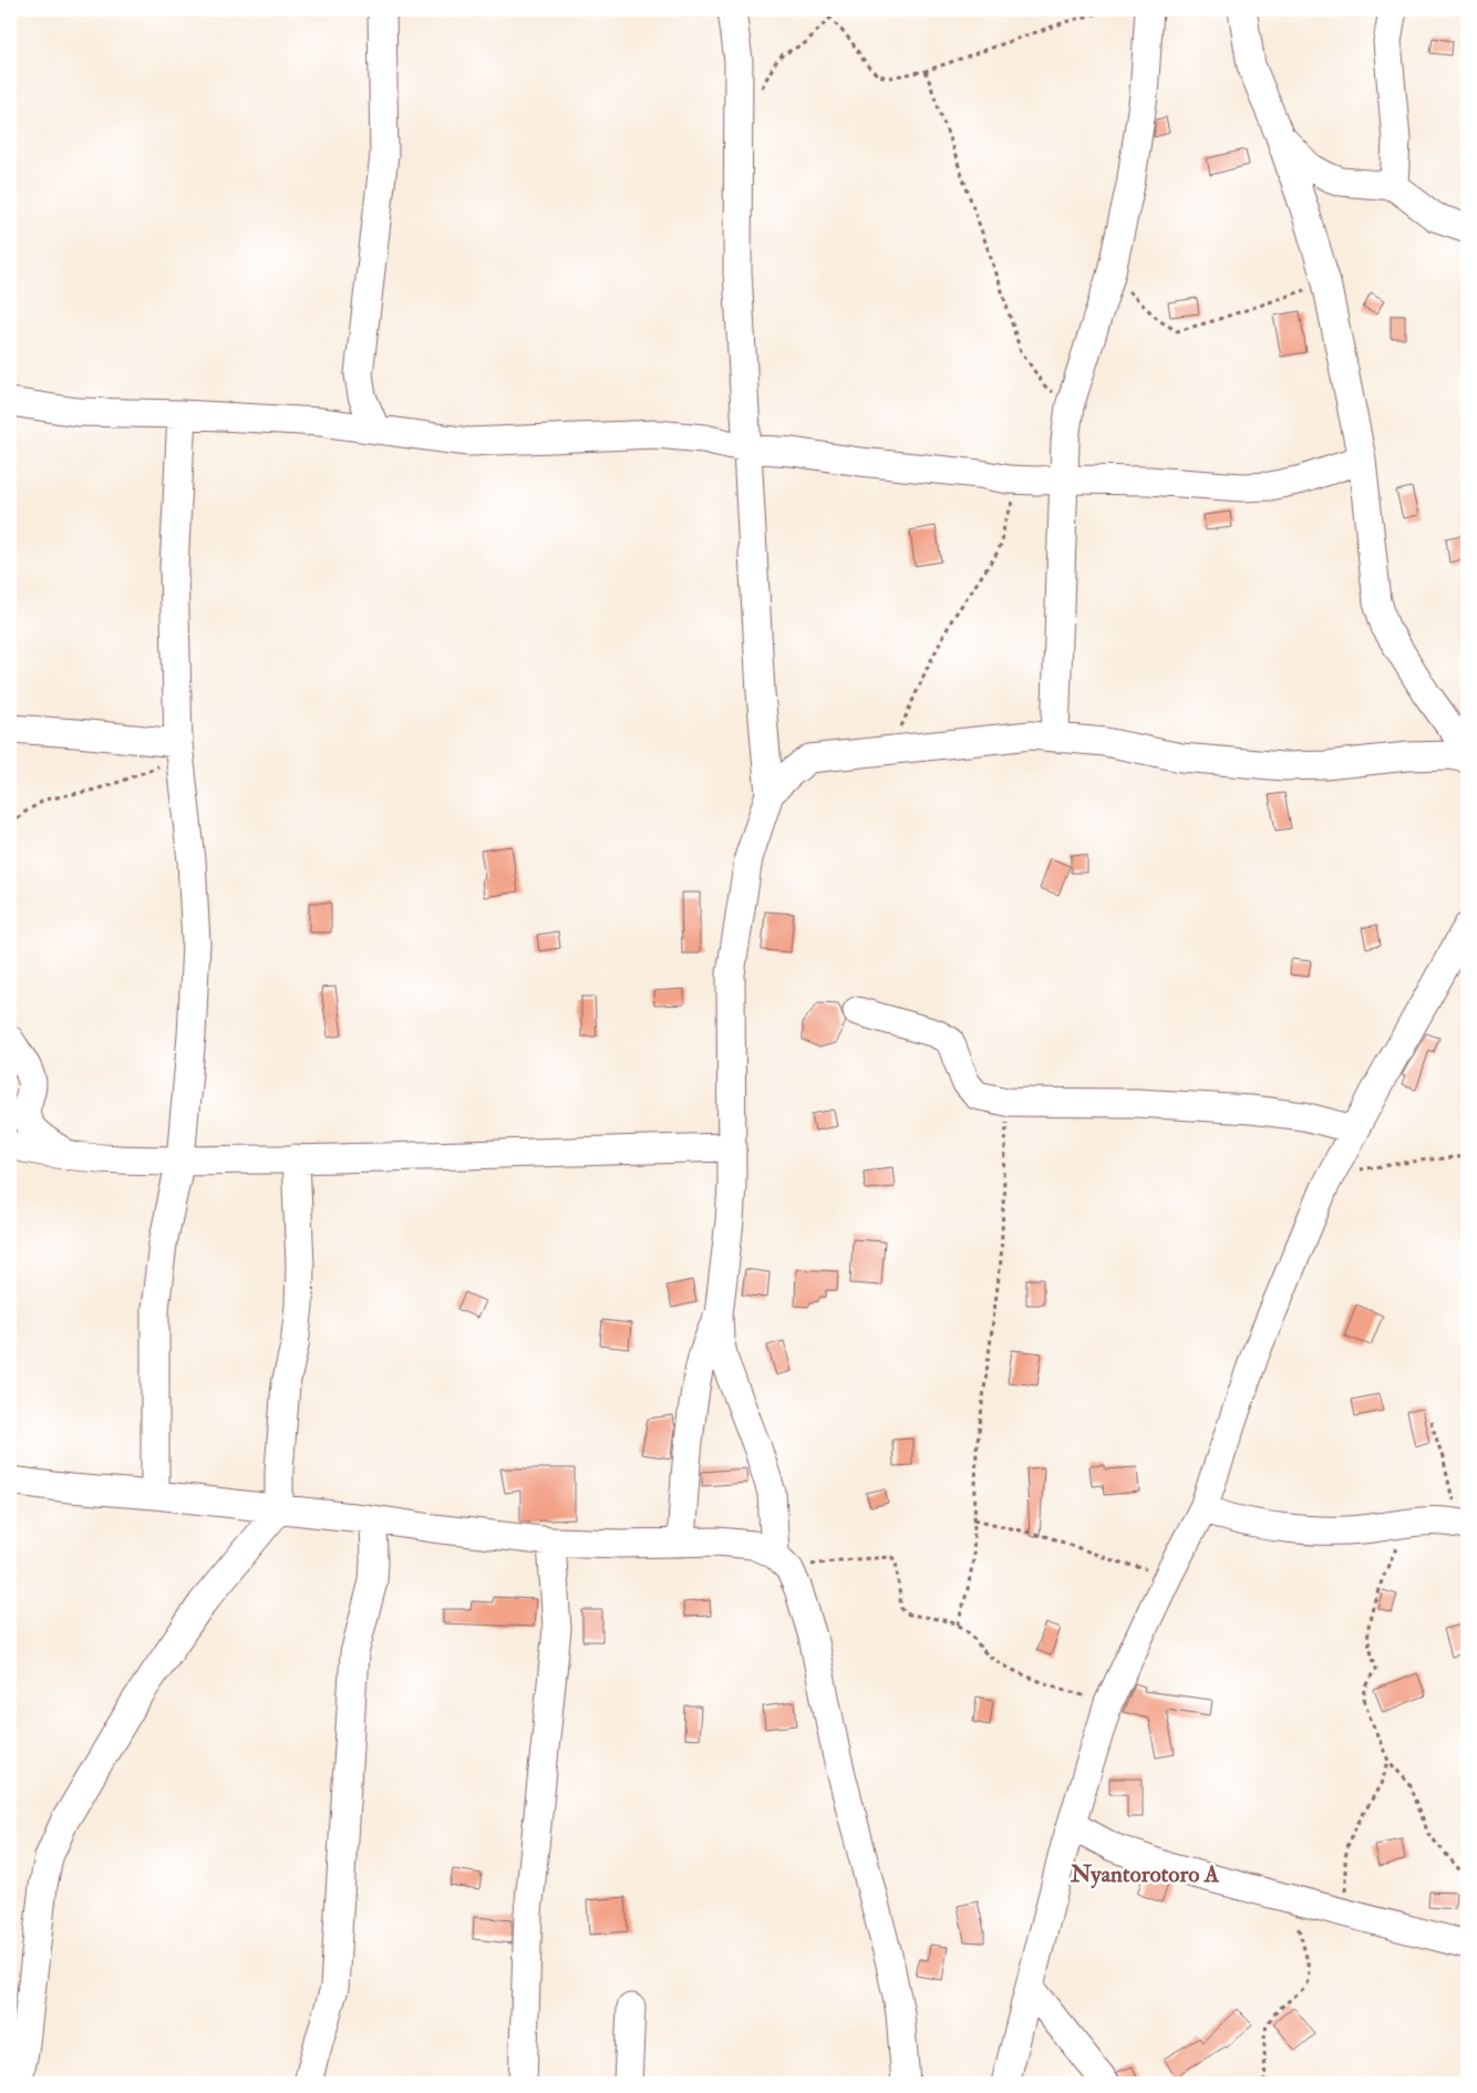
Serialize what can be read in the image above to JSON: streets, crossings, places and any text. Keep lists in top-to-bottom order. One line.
{"districts":["Nyantorotoro A"]}
